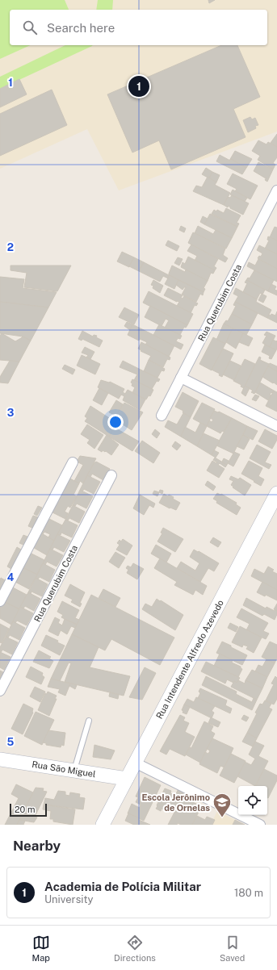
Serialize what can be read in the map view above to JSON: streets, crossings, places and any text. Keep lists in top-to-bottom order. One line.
{"streets":{"street":["Rua Querubim Costa","Rua Intendente Alfredo Azevedo","Rua São Miguel"]},"crossings":[["Rua Intendente Alfredo Azevedo","Rua São Miguel"]],"places":{"school or university":["Escola Jerônimo de Ornelas"]},"scale_bar":"20 m","page":{"search":"Search here","pins":"1","scale":"20 m","heading":"Nearby","list":[{"mark":"1","name":"Academia de Polícia Militar","note":"University","value":"180 m"}],"nav":["Map","Directions","Saved"]},"grid":{"rows":["1","2","3","4","5"]}}
